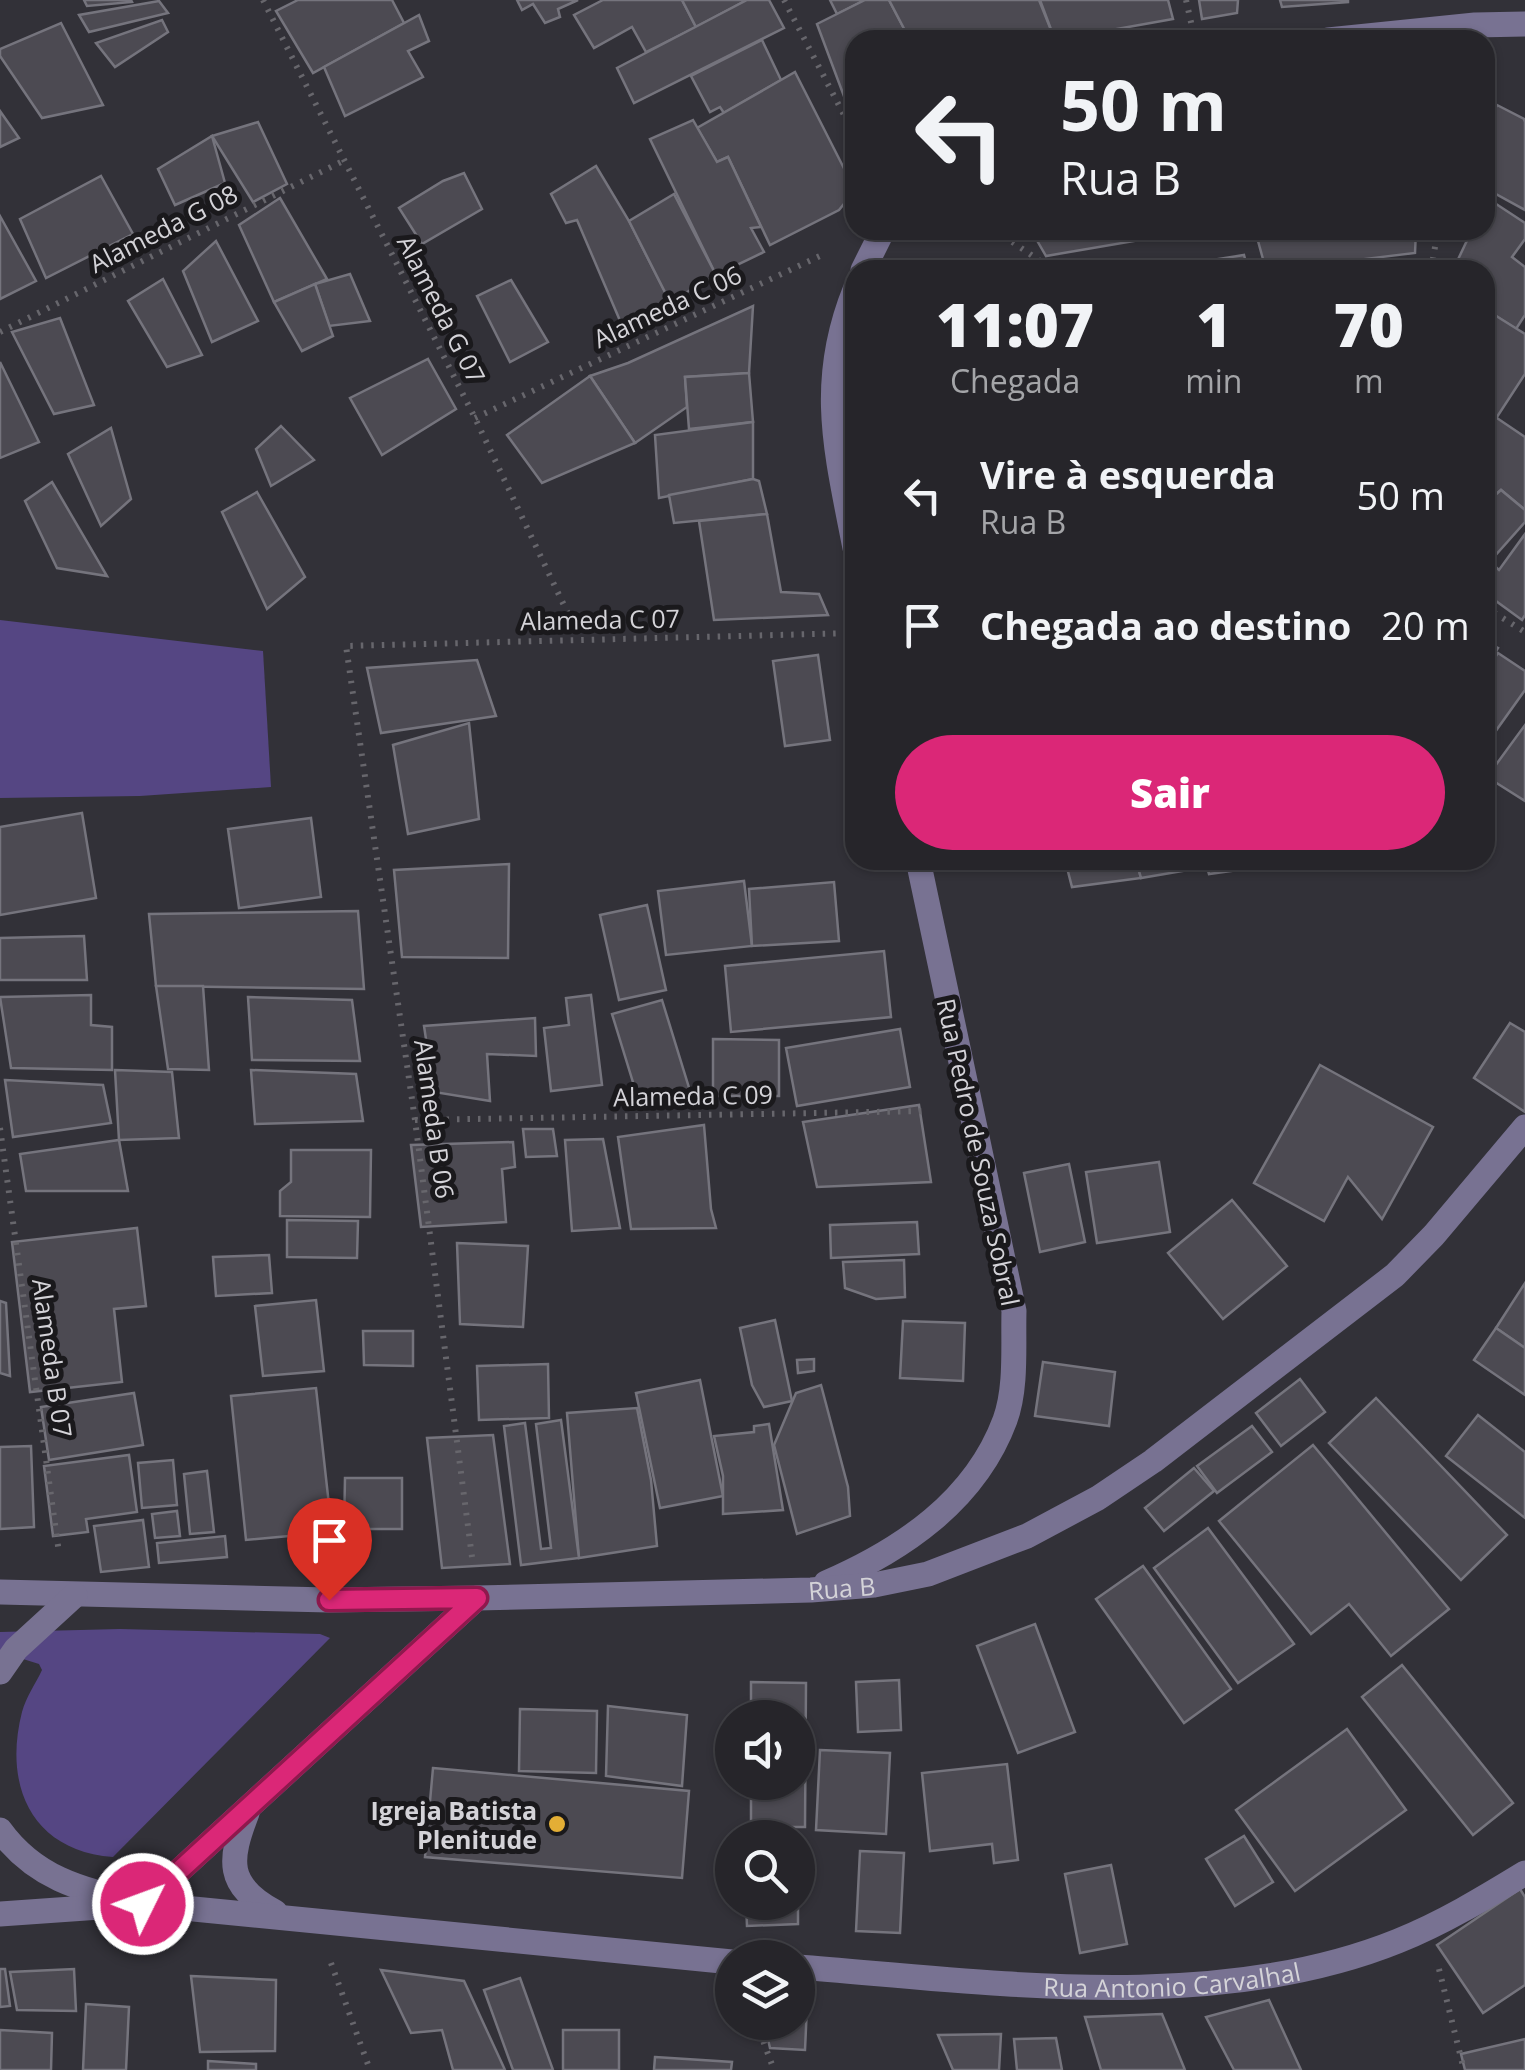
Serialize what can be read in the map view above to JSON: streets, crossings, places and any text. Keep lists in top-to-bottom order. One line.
{"streets":{"street":["Rua Pedro de Souza Sobral","Rua B","Rua Antonio Carvalhal"],"path":["Alameda G 08","Alameda C 06","Alameda G 07","Alameda C 07","Alameda C 09","Alameda B 06","Alameda B 07"]},"crossings":[["Alameda G 08","Alameda G 07"],["Alameda C 06","Alameda G 07"],["Alameda G 07","Alameda C 07"],["Alameda C 07","Alameda B 06"],["Alameda C 09","Alameda B 06"],["Alameda C 09","Rua Pedro de Souza Sobral"],["Alameda B 06","Rua B"],["Rua Pedro de Souza Sobral","Rua B"],["Alameda B 07","Rua B"]],"places":["Igreja Batista Plenitude"],"page":{"turn":["50 m","Rua B"],"eta":["11:07","Chegada","1","min","70","m"],"list":[{"name":"Vire à esquerda","note":"Rua B","value":"50 m"},{"name":"Chegada ao destino","value":"20 m"}],"buttons":"Sair"}}
